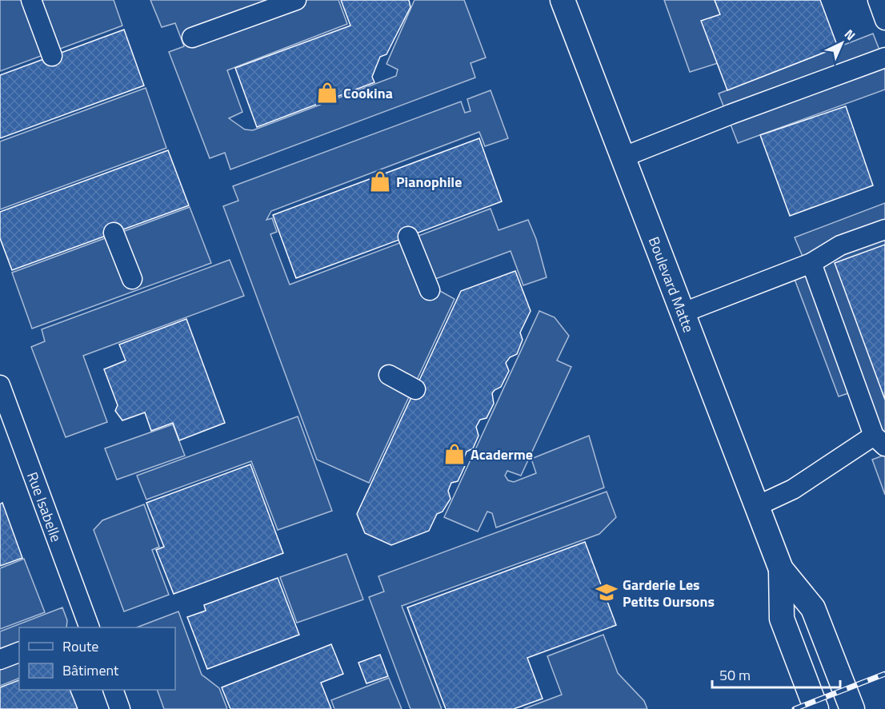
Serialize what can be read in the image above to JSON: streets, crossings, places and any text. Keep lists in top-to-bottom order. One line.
{"streets":{"main road":["Boulevard Matte"],"street":["Rue Isabelle"]},"places":{"shop":["Cookina","Pianophile","Acaderme"],"school or university":["Garderie Les Petits Oursons"]},"legend":["Route","Bâtiment"],"scale_bar":"50 m","north":"top right"}
